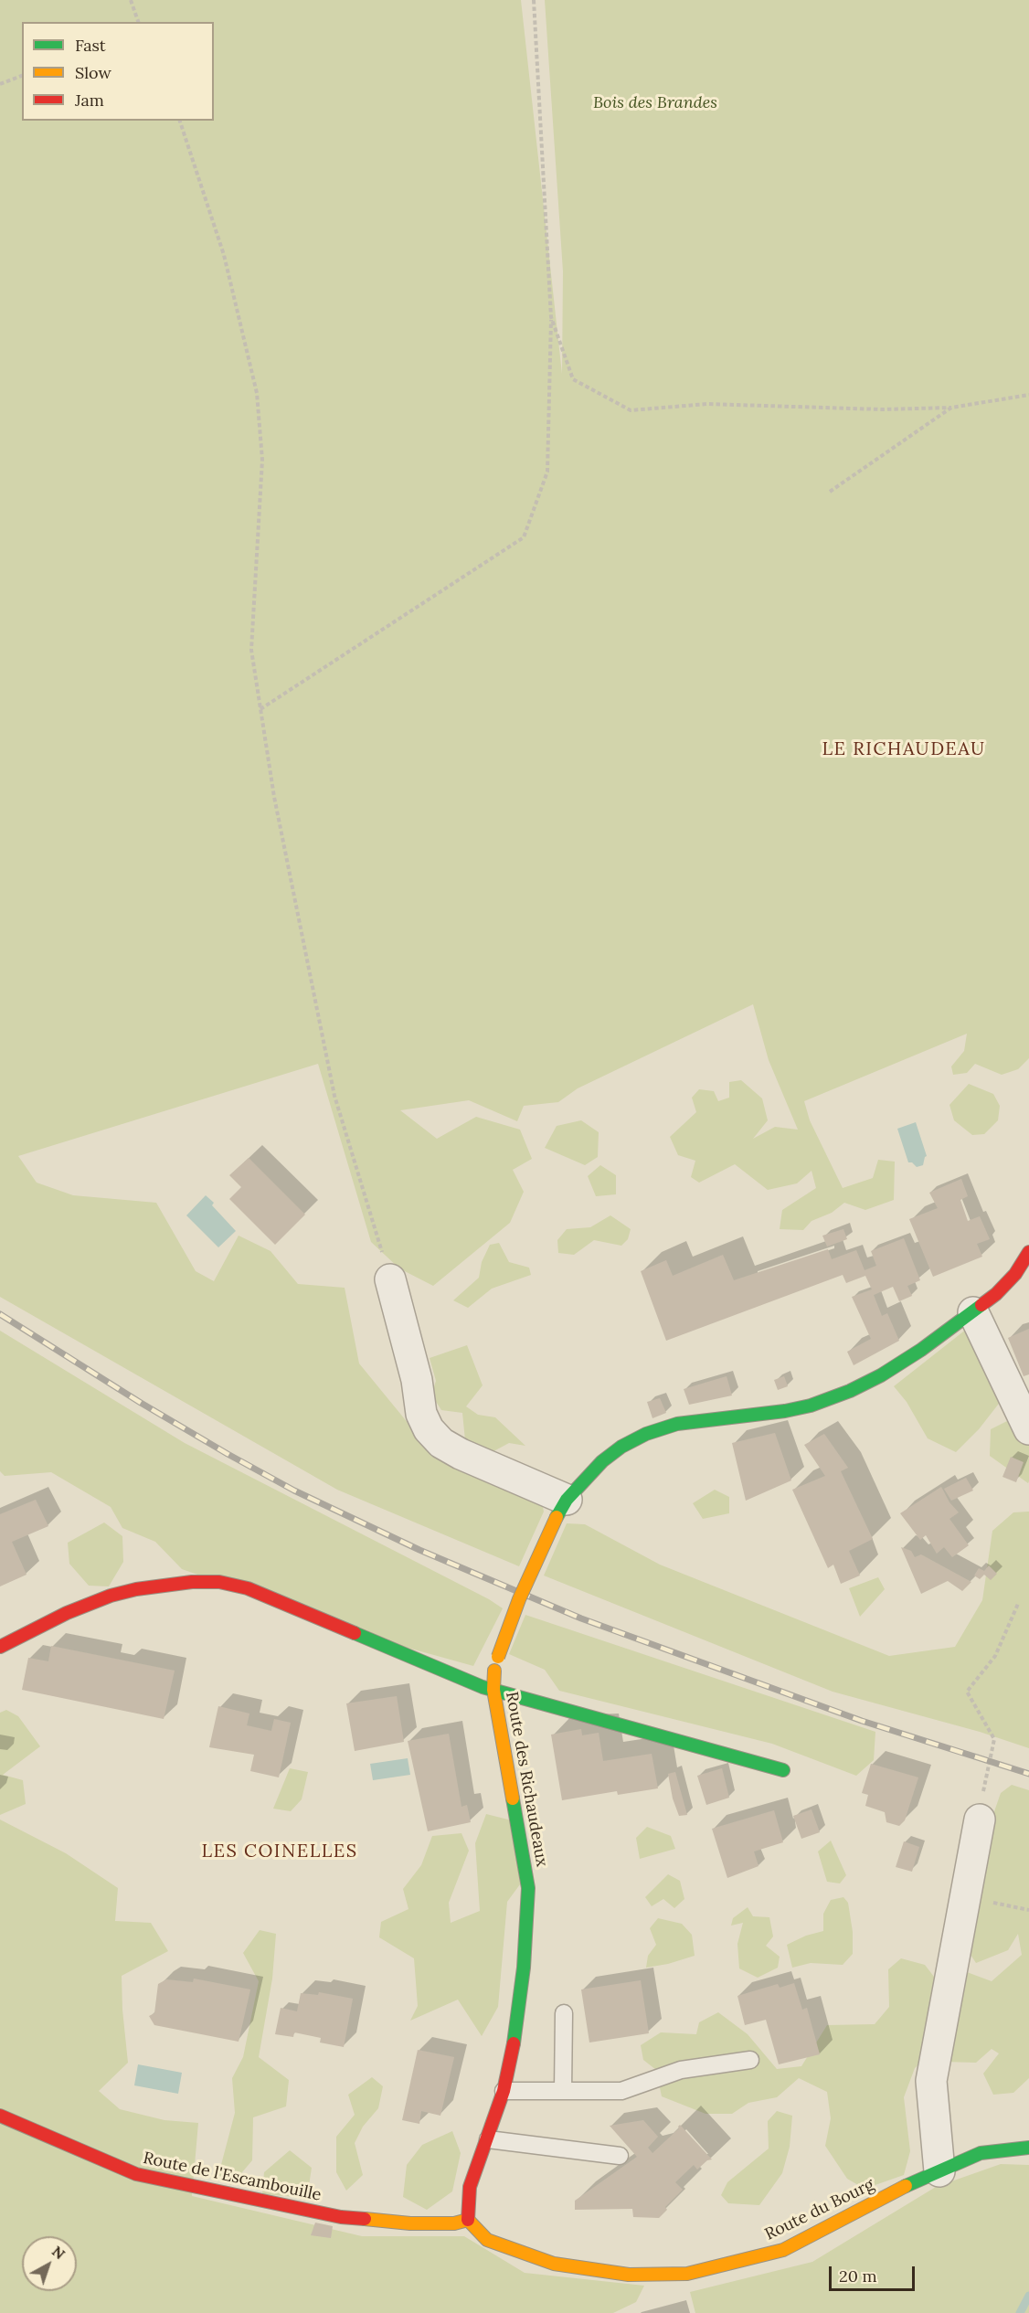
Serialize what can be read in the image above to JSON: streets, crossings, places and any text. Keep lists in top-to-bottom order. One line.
{"streets":{"street":["Route des Richaudeaux","Route de l'Escambouille","Route du Bourg"]},"crossings":[["Route des Richaudeaux","Route de l'Escambouille"],["Route des Richaudeaux","Route du Bourg"],["Route de l'Escambouille","Route du Bourg"]],"districts":["LE RICHAUDEAU","LES COINELLES"],"parks":["Bois des Brandes"],"legend":["Fast","Slow","Jam"],"scale_bar":"20 m","north":"top right"}
